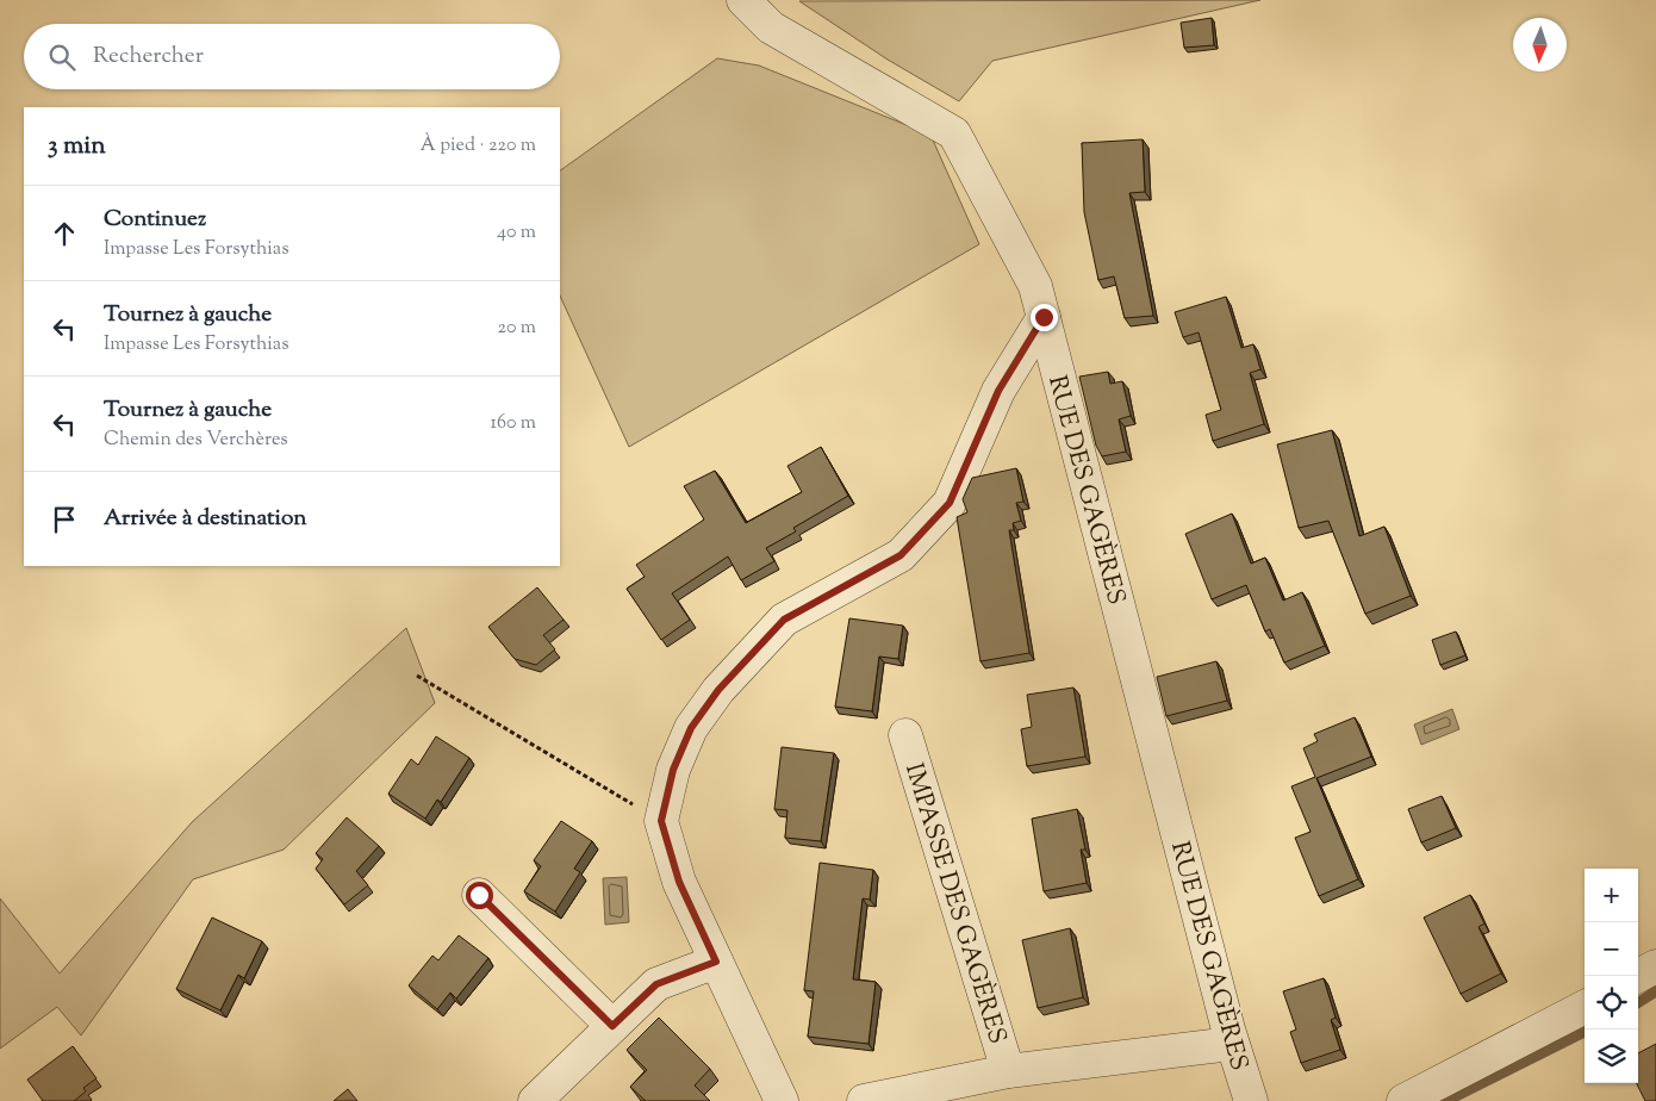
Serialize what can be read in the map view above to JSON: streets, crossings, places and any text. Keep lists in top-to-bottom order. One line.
{"streets":{"street":["RUE DES GAGÈRES","IMPASSE DES GAGÈRES"]},"crossings":[["RUE DES GAGÈRES","IMPASSE DES GAGÈRES"]],"north":"bottom","page":{"search":"Rechercher","heading":["3 min","À pied · 220 m"],"list":[["Continuez","Impasse Les Forsythias","40 m"],["Tournez à gauche","Impasse Les Forsythias","20 m"],["Tournez à gauche","Chemin des Verchères","160 m"],"Arrivée à destination"],"map_buttons":["+","−"]}}
